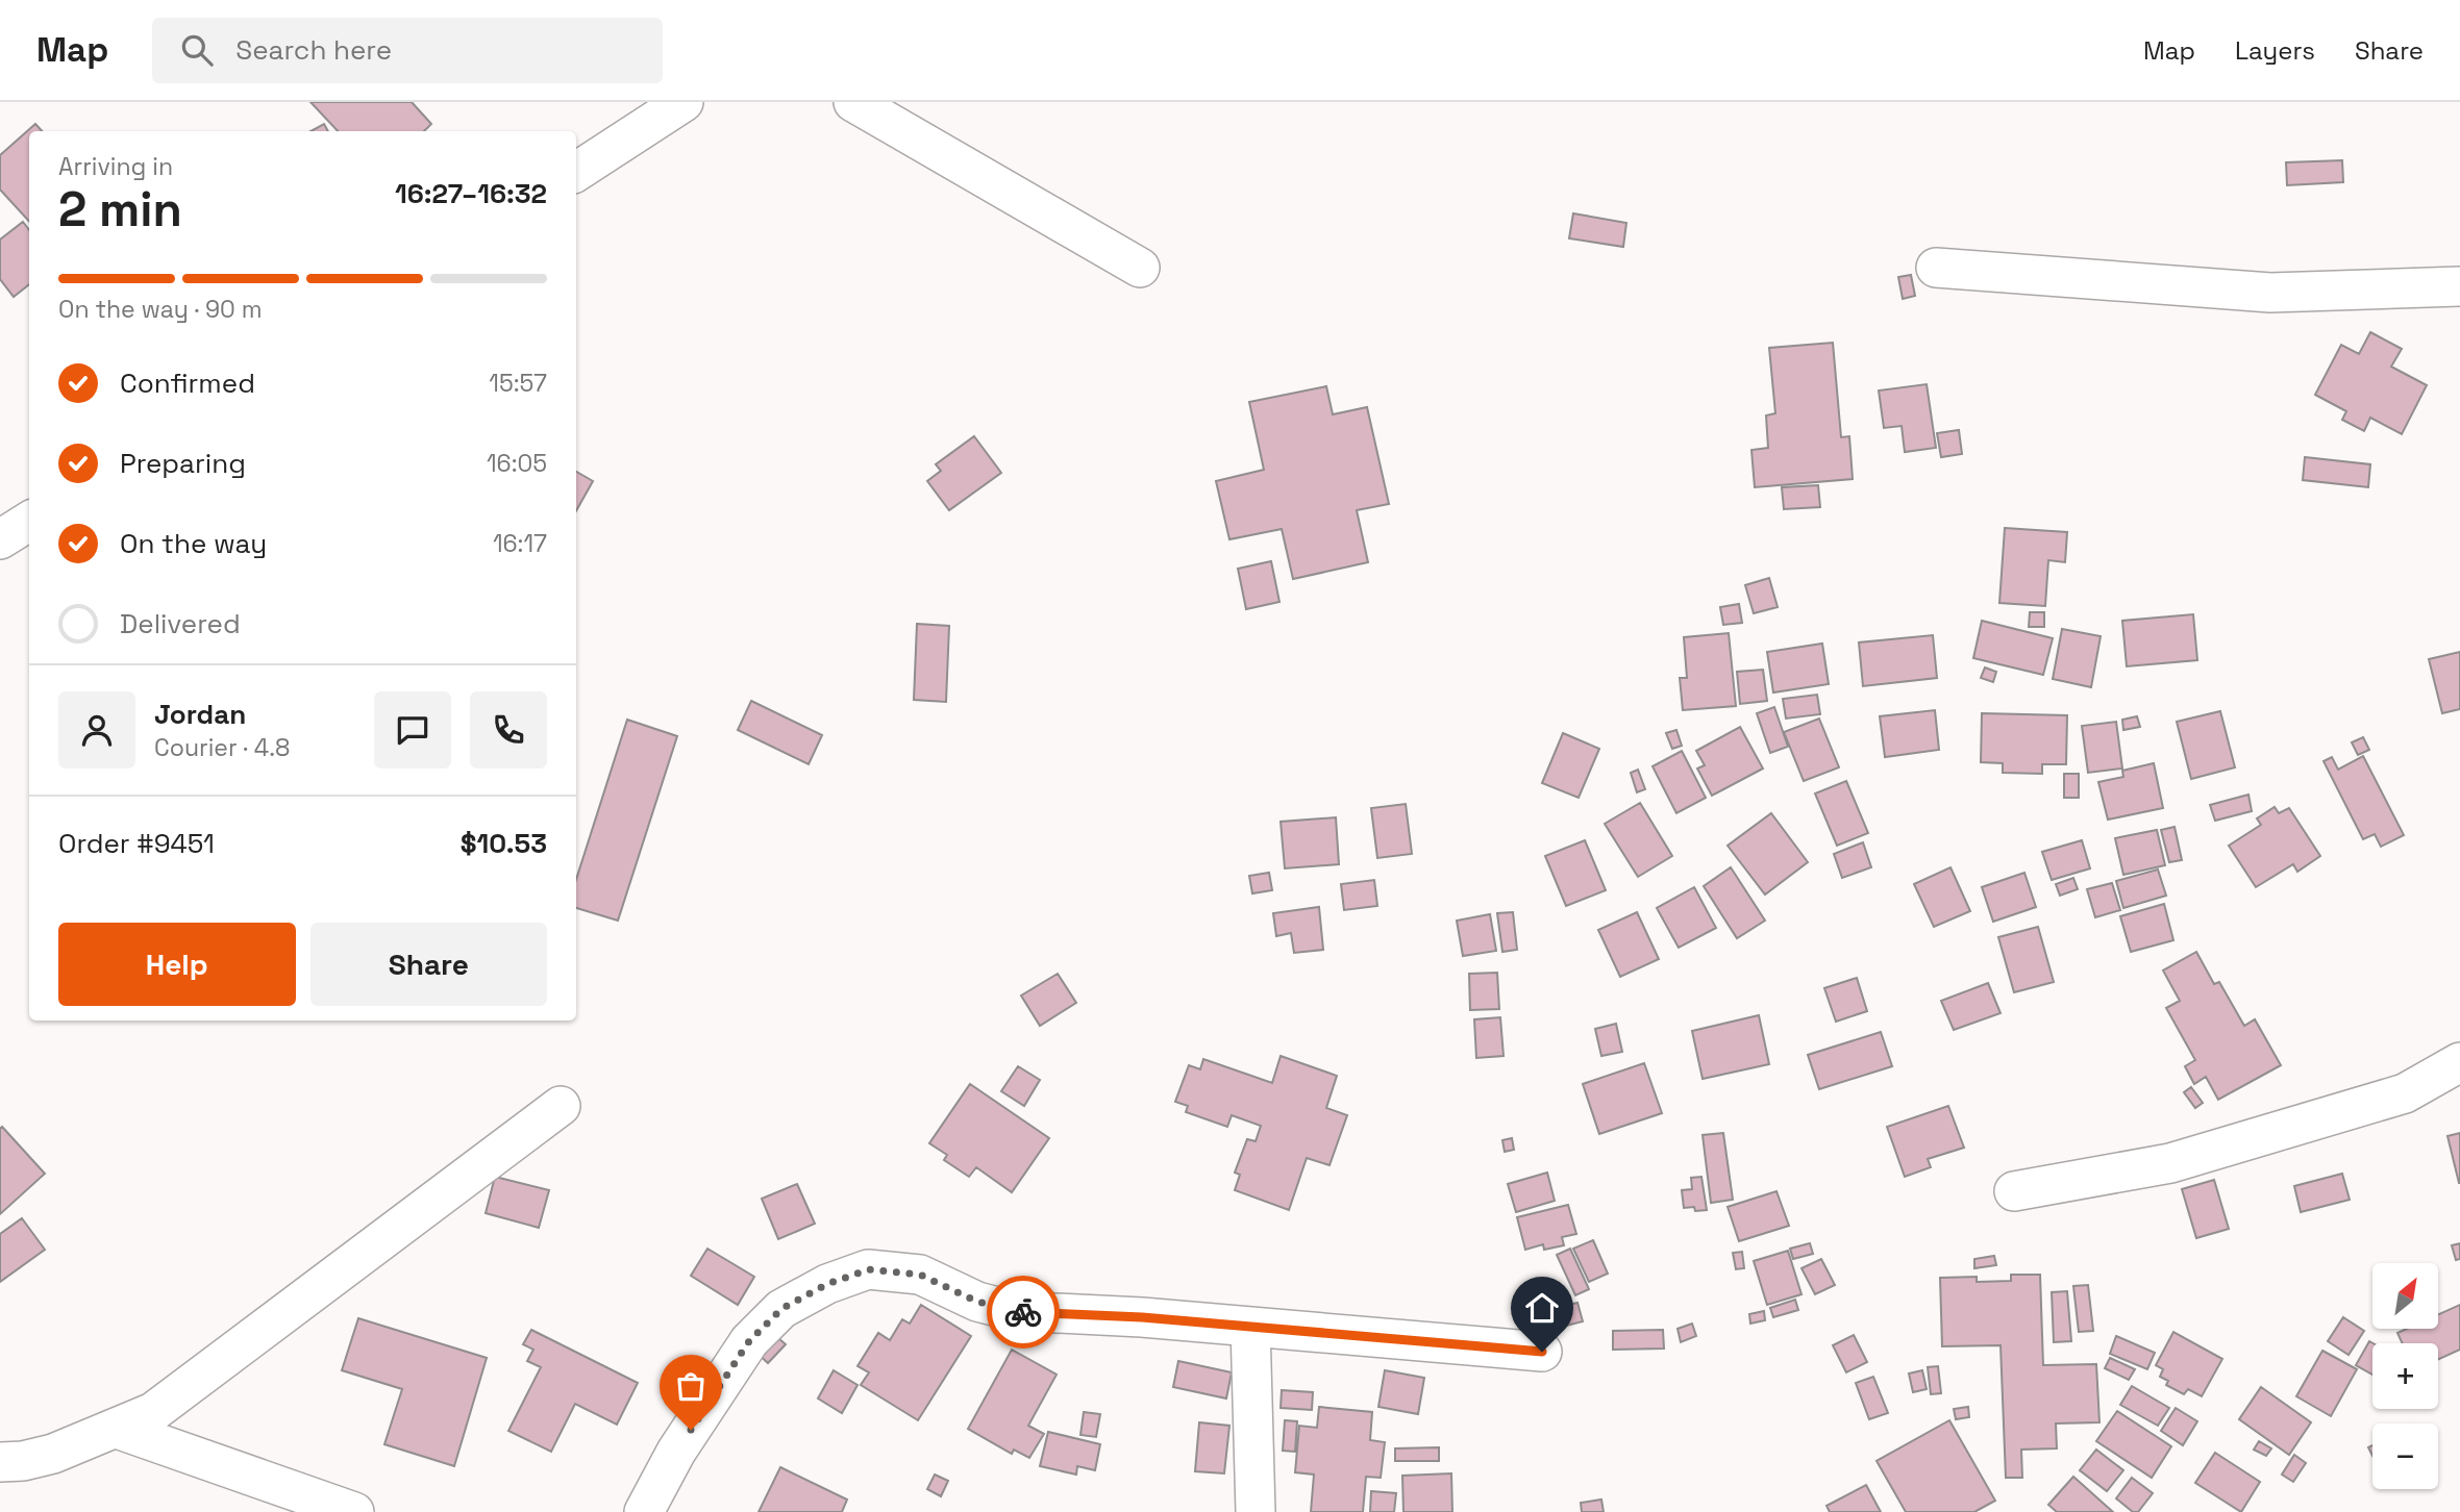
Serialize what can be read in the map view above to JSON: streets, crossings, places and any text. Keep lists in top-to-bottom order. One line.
{"north":"top right","page":{"header":"Map","search":"Search here","nav":["Map","Layers","Share"],"heading":["2 min","Arriving in","16:27–16:32"],"panel":["Jordan","Courier · 4.8","Order #9451","$10.53"],"bar":"On the way · 90 m","list":[["Confirmed","15:57"],["Preparing","16:05"],["On the way","16:17"],"Delivered"],"buttons":["Help","Share"],"map_buttons":["+","−"]}}
